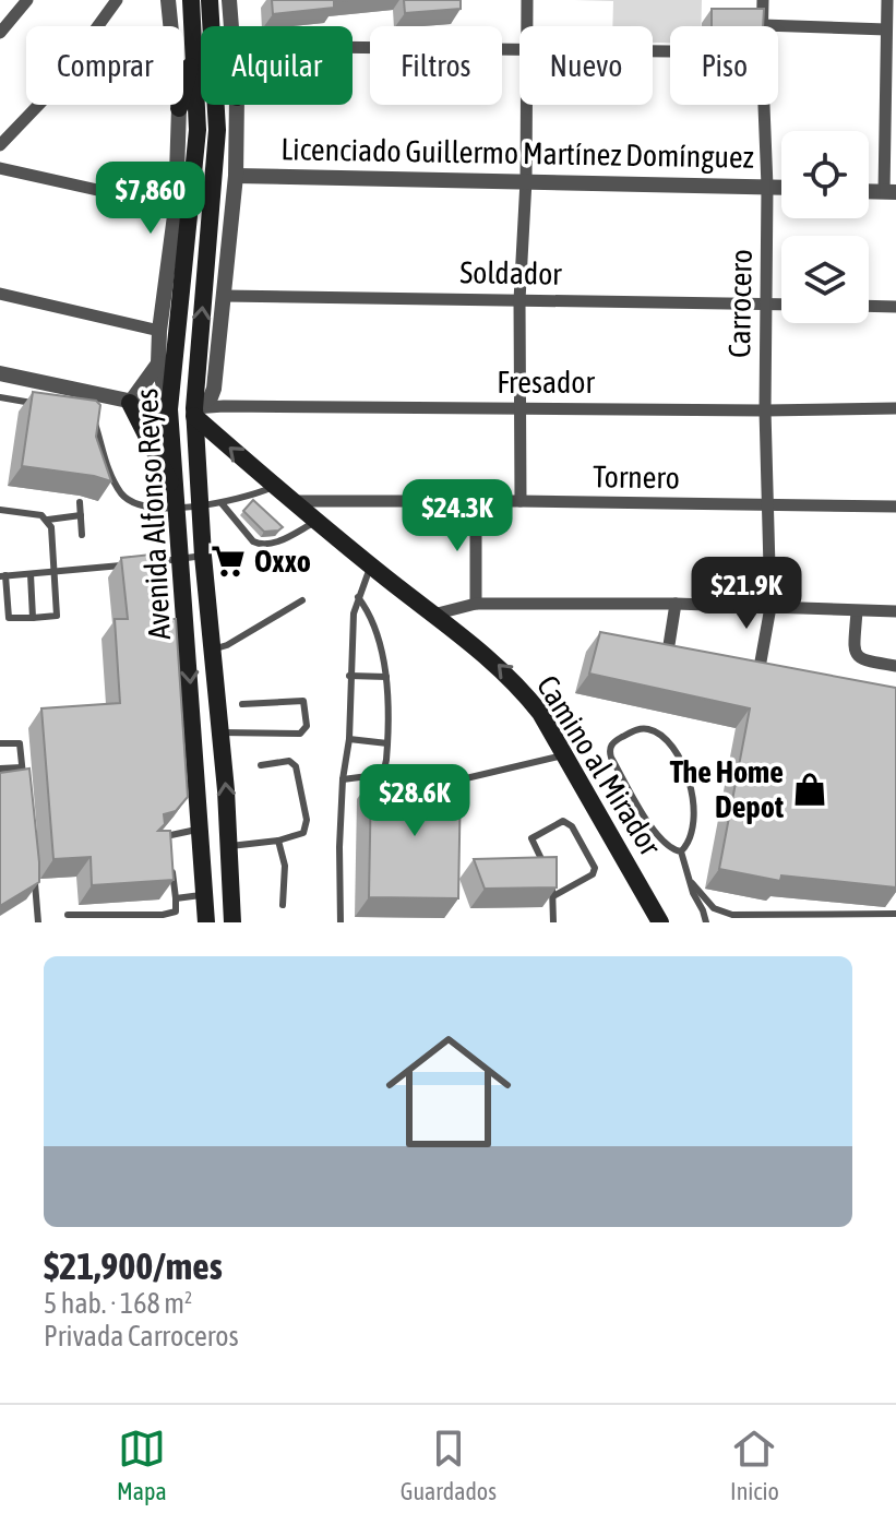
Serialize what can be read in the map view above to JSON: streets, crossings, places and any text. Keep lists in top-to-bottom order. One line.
{"streets":{"main road":["Avenida Alfonso Reyes","Camino al Mirador"],"street":["Licenciado Guillermo Martínez Domínguez","Soldador","Carrocero","Fresador","Tornero"]},"crossings":[["Licenciado Guillermo Martínez Domínguez","Carrocero"],["Soldador","Carrocero"],["Carrocero","Fresador"],["Carrocero","Tornero"],["Fresador","Avenida Alfonso Reyes"],["Fresador","Camino al Mirador"],["Tornero","Camino al Mirador"],["Avenida Alfonso Reyes","Camino al Mirador"]],"one_way":["Camino al Mirador"],"places":{"supermarket":["Oxxo"],"shop":["The Home Depot"]},"page":{"chip":["Comprar","Alquilar","Filtros","Nuevo","Piso"],"price":["$7,860","$24.3K","$21.9K","$28.6K"],"list":[{"name":"$21,900/mes","note":"5 hab. · 168 m² · Privada Carroceros"}],"tabs":["Mapa","Guardados","Inicio"]}}
